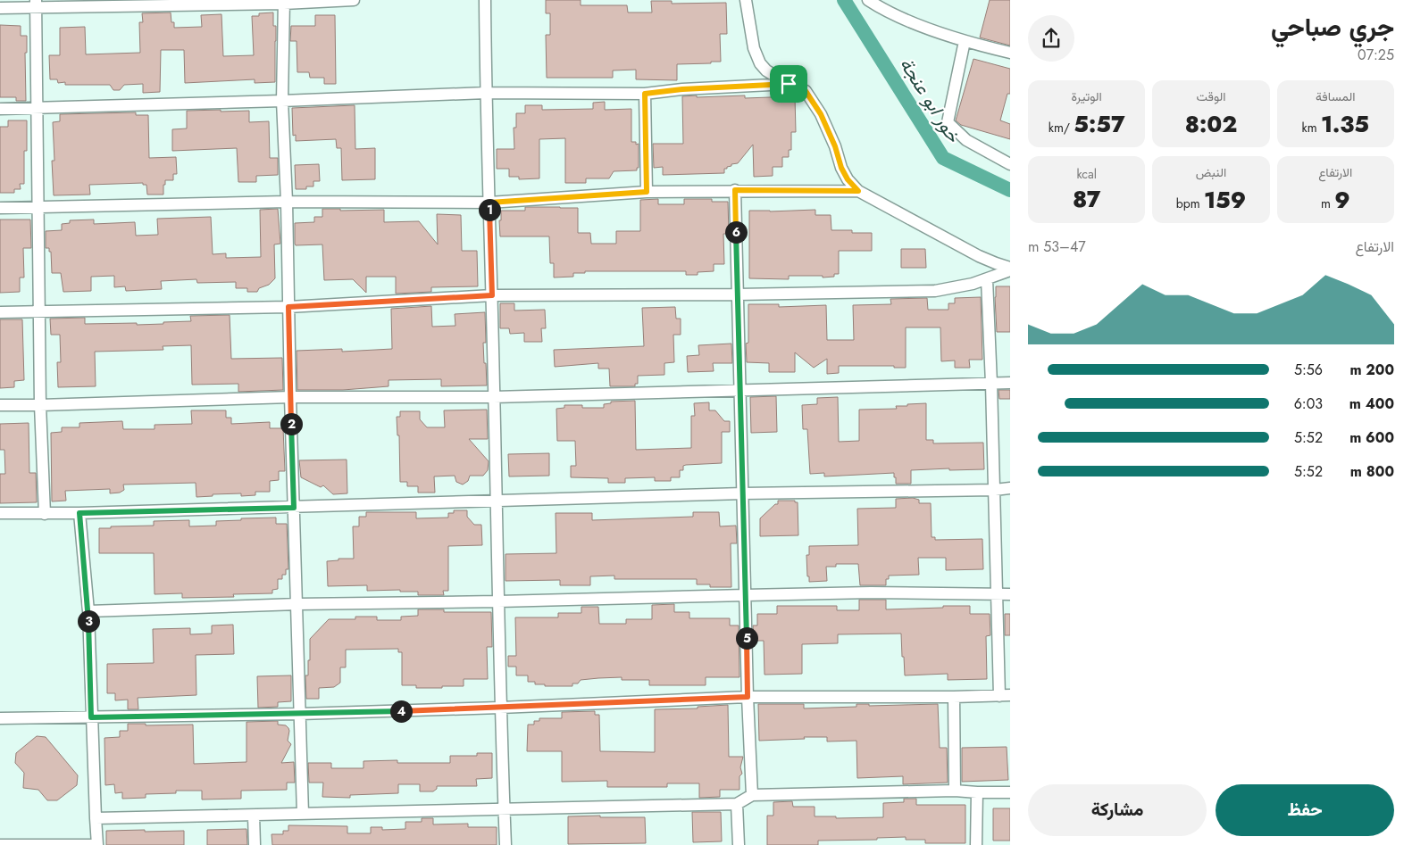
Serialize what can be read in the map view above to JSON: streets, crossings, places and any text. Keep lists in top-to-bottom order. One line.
{"water":["خور ابو عنجة"],"page":{"heading":["جري صباحي","07:25"],"stats":[["المسافة","1.35 km"],["الوقت","8:02"],["الوتيرة","5:57 /km"],["الارتفاع","9 m"],["النبض","159 bpm"],["kcal","87"]],"pins":["1","6","2","3","5","4"],"chart":["الارتفاع","47–53 m"],"list":[{"name":"200 m","note":"5:56"},{"name":"400 m","note":"6:03"},{"name":"600 m","note":"5:52"},{"name":"800 m","note":"5:52"}],"buttons":["حفظ","مشاركة"]}}
